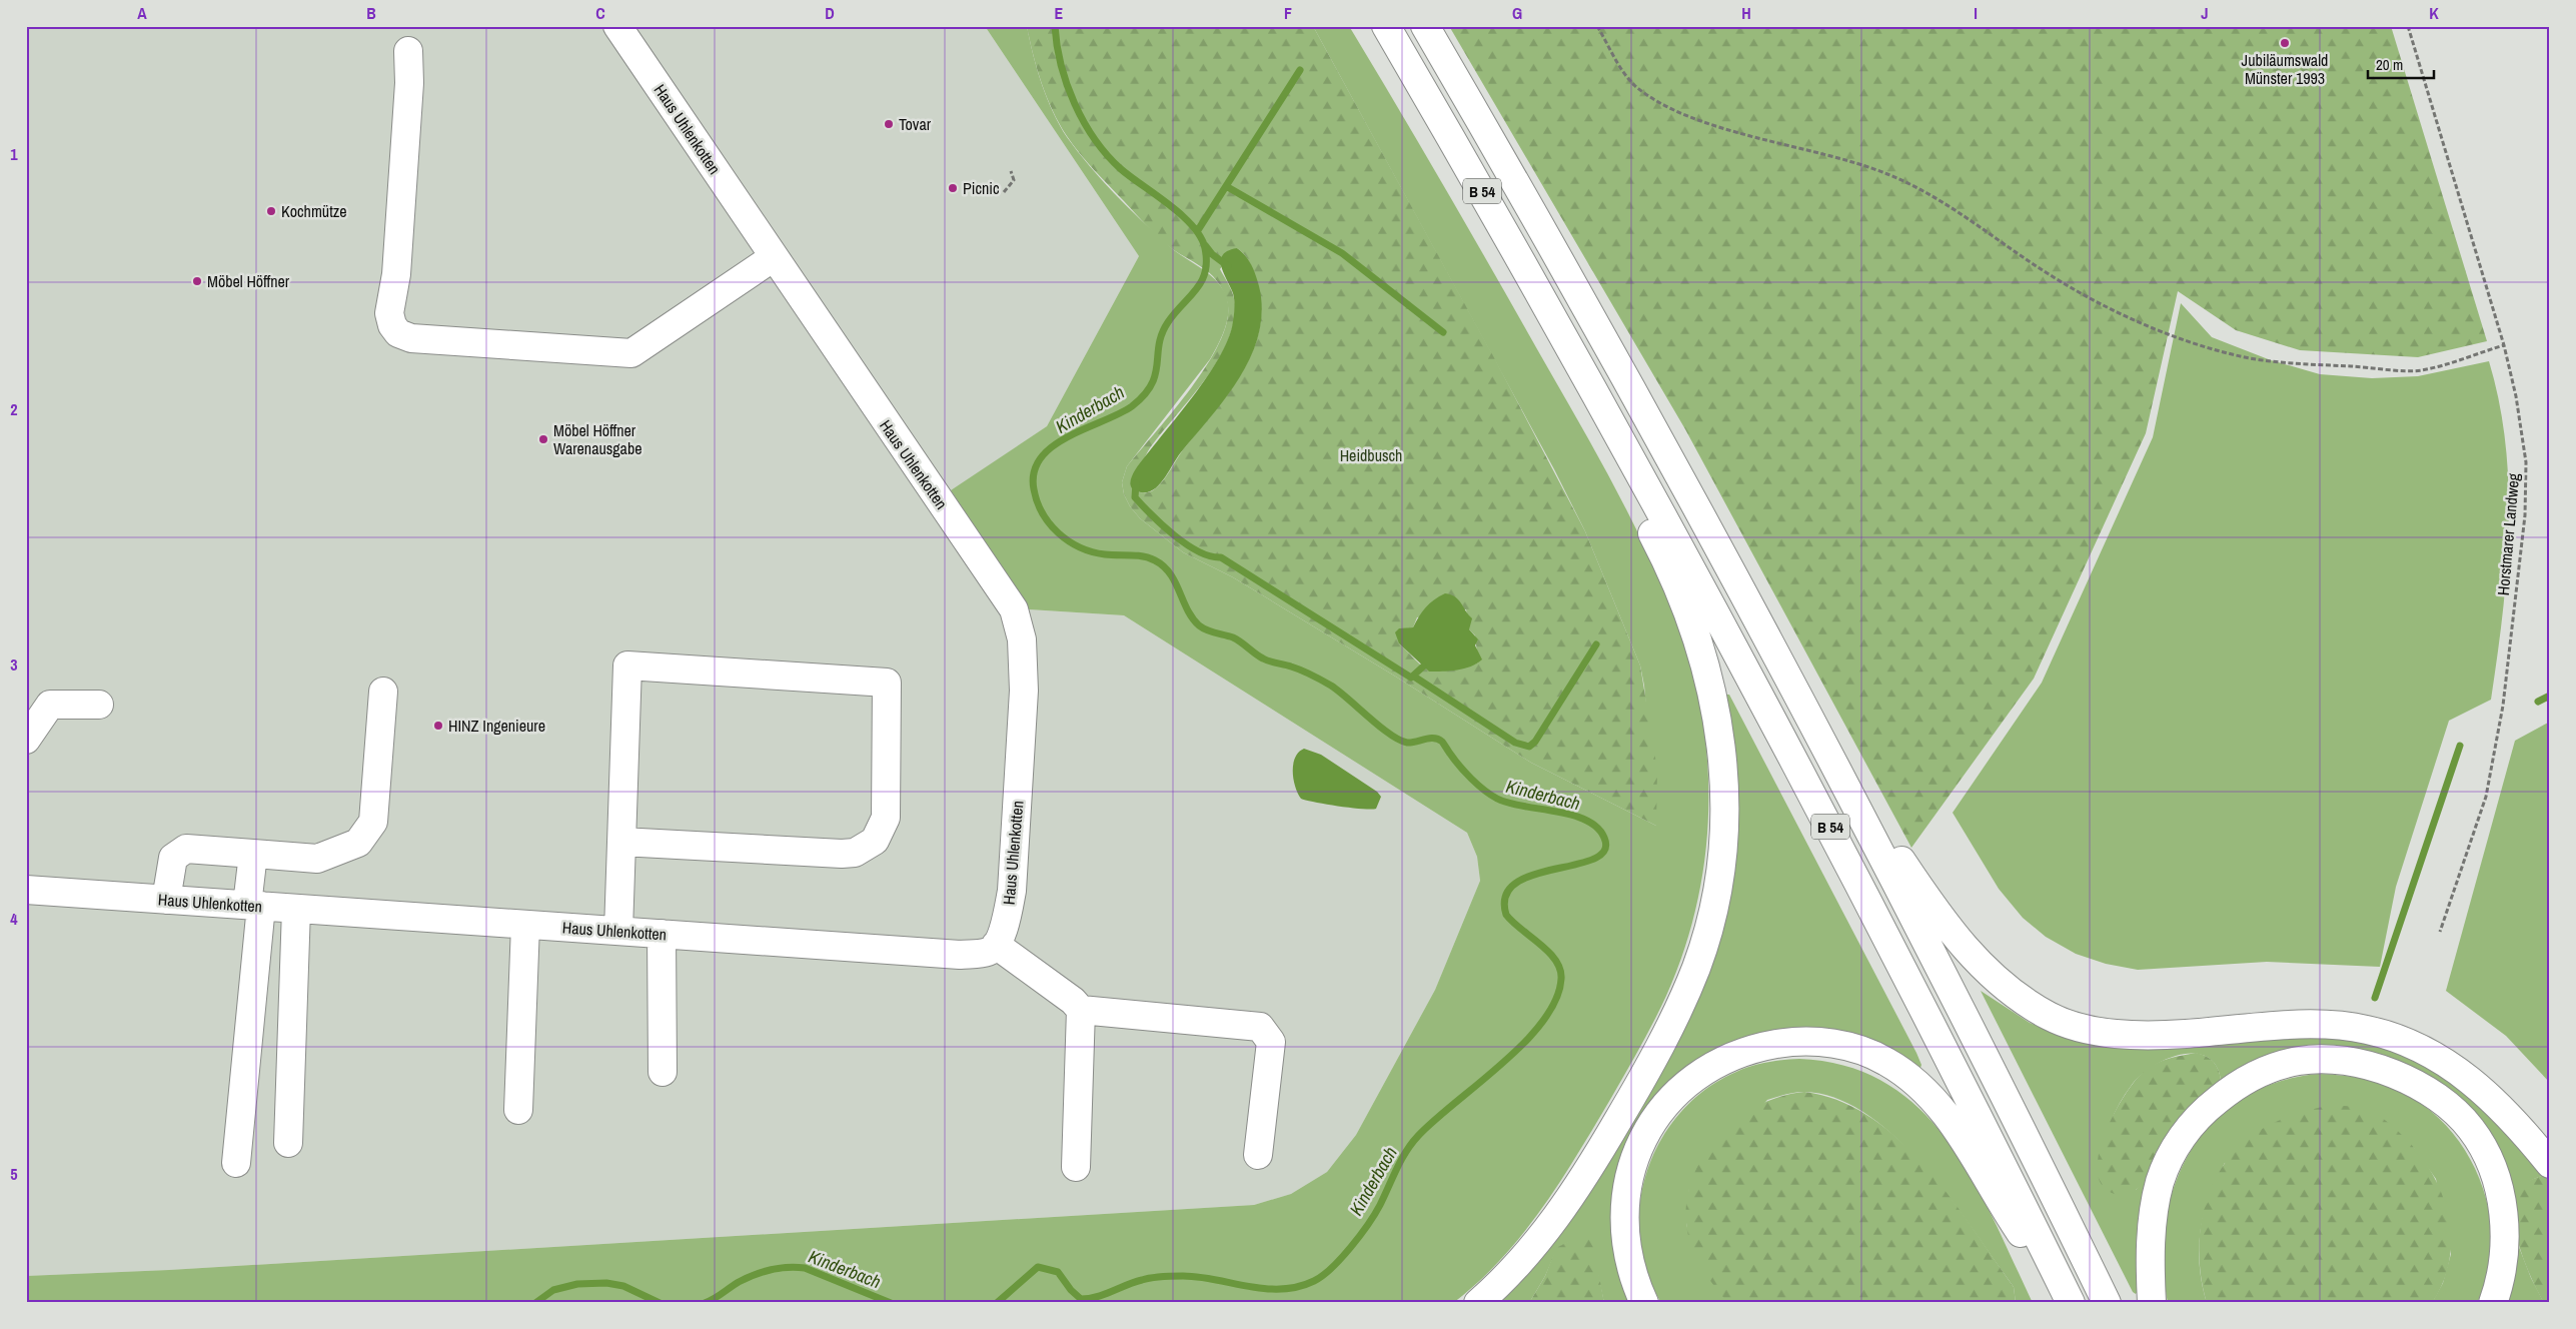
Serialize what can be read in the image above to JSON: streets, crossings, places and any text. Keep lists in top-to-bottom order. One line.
{"streets":{"main road":["Haus Uhlenkotten","B 54"],"path":["Horstmarer Landweg"]},"water":["Kinderbach"],"parks":["Heidbusch"],"places":["Jubiläumswald Münster 1993","Tovar","Picnic","Kochmütze","Möbel Höffner","Möbel Höffner Warenausgabe","HINZ Ingenieure"],"scale_bar":"20 m","grid":{"columns":["A","B","C","D","E","F","G","H","I","J","K"],"rows":["1","2","3","4","5"]}}
